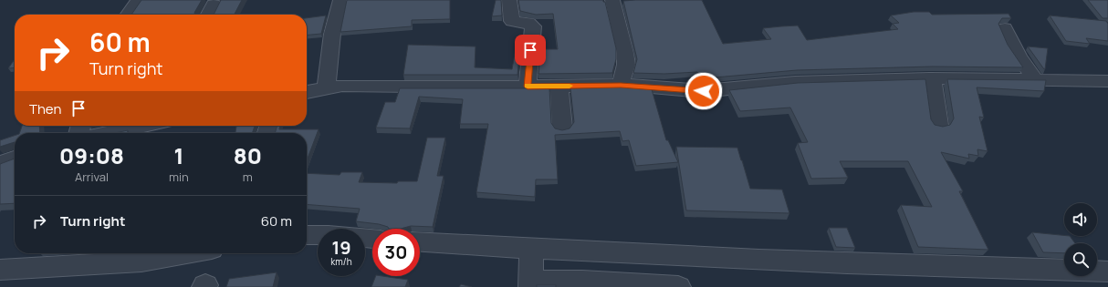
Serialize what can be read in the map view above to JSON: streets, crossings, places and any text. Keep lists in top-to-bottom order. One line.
{"page":{"turn":["60 m","Turn right"],"then":"Then","eta":["09:08","Arrival","1","min","80","m"],"list":[{"name":"Turn right","value":"60 m"}],"speed":"19 km/h","limit":"30"}}
